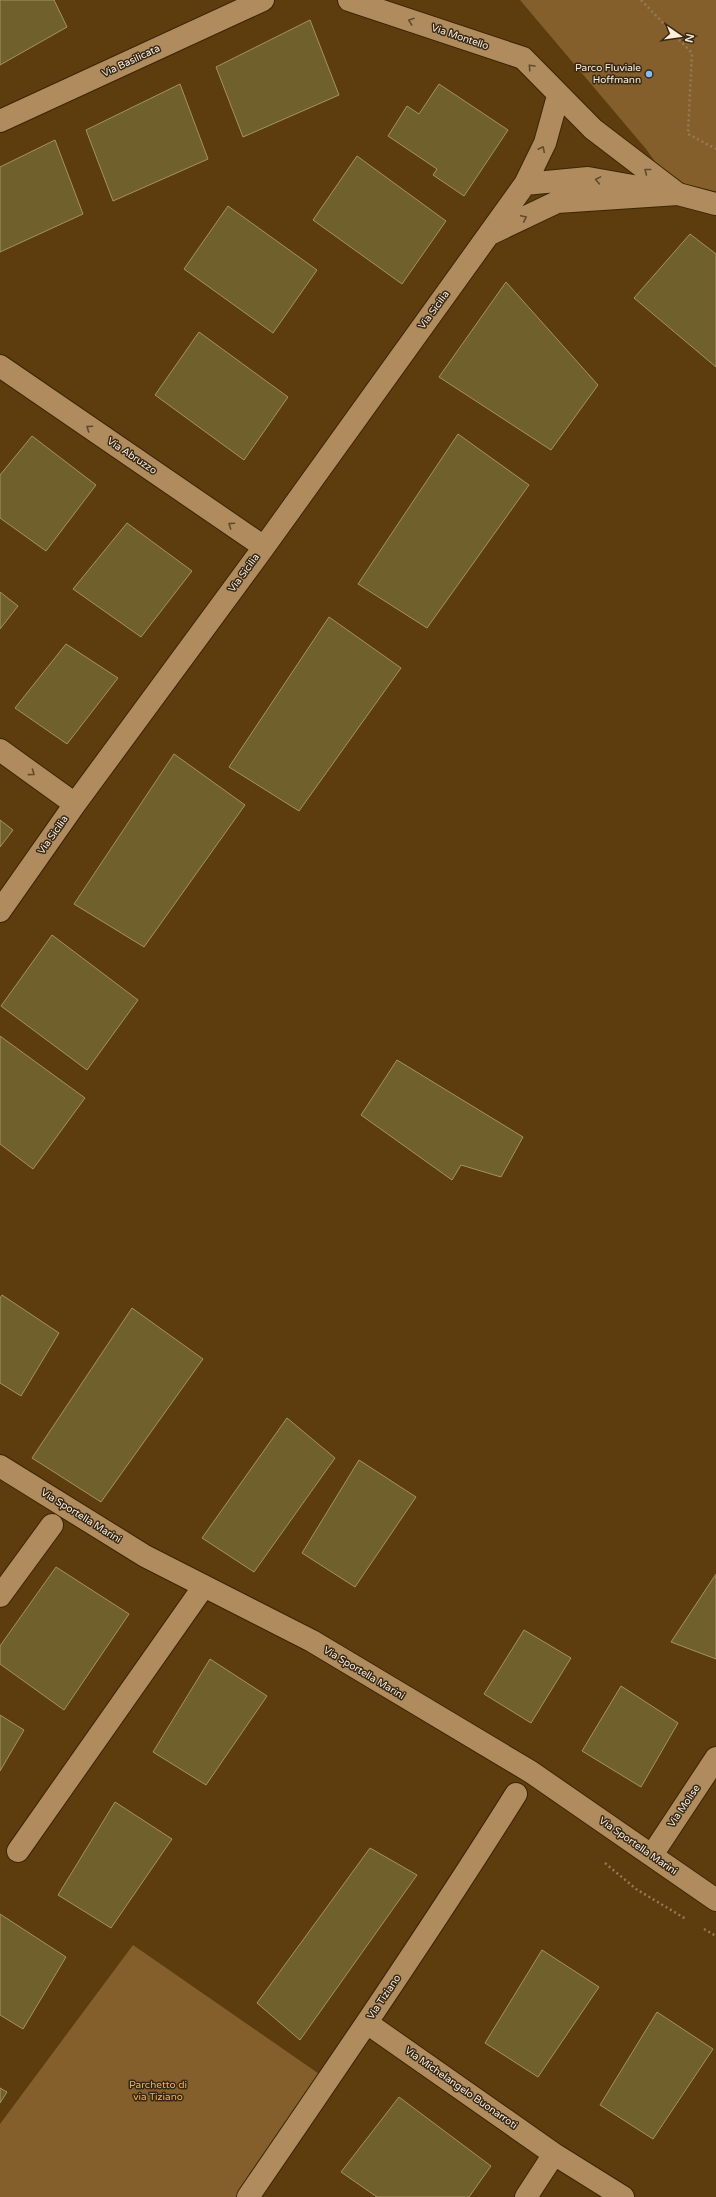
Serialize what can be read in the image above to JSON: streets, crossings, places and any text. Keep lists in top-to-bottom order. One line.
{"streets":{"street":["Via Montello","Via Basilicata","Via Sicilia","Via Abruzzo","Via Sportella Marini","Via Molise","Via Tiziano","Via Michelangelo Buonarroti"]},"crossings":[["Via Montello","Via Sicilia"],["Via Sicilia","Via Abruzzo"],["Via Sportella Marini","Via Molise"],["Via Tiziano","Via Michelangelo Buonarroti"]],"one_way":["Via Montello","Via Abruzzo"],"parks":["Parchetto di via Tiziano"],"places":["Parco Fluviale Hoffmann"],"north":"right"}
